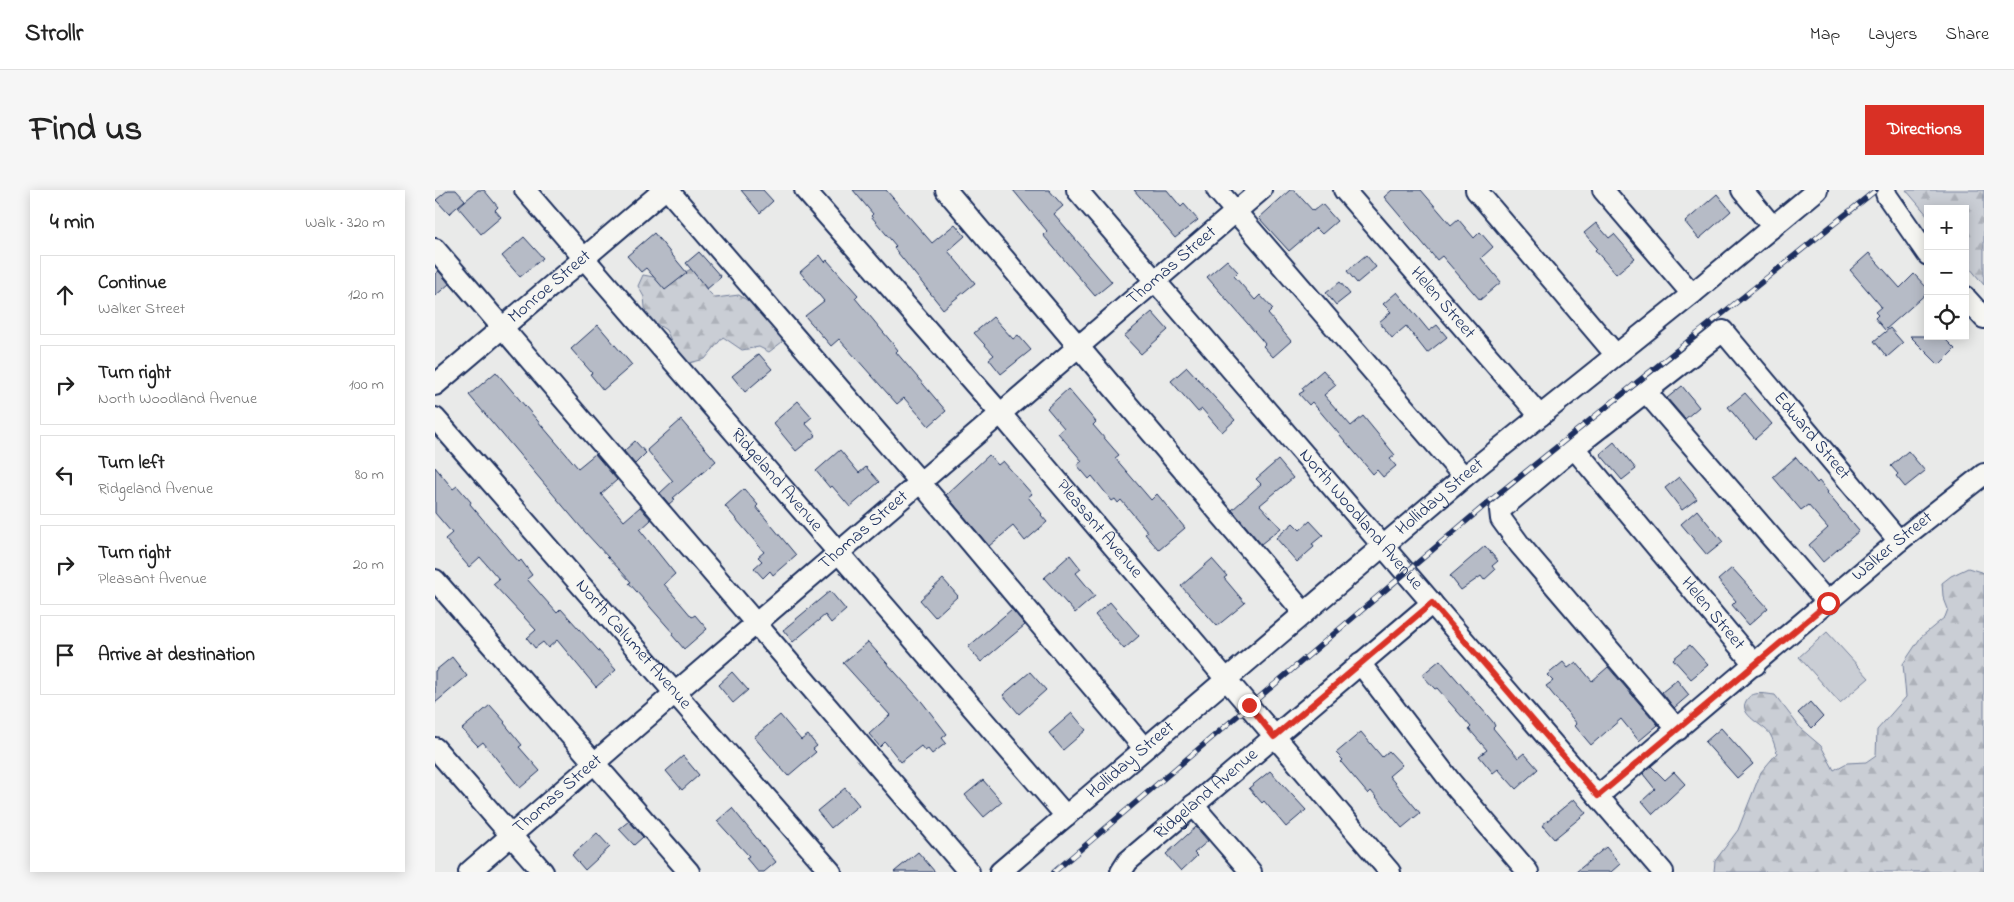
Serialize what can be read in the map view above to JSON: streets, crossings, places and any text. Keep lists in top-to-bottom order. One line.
{"streets":{"street":["Thomas Street","Monroe Street","Helen Street","Edward Street","Ridgeland Avenue","Holliday Street","North Woodland Avenue","Pleasant Avenue","Walker Street","North Calumet Avenue"]},"crossings":[["Thomas Street","Ridgeland Avenue"],["Thomas Street","North Woodland Avenue"],["Thomas Street","Pleasant Avenue"],["Thomas Street","North Calumet Avenue"],["Monroe Street","Ridgeland Avenue"],["Helen Street","Holliday Street"],["Helen Street","Walker Street"],["Edward Street","Walker Street"],["Ridgeland Avenue","Holliday Street"],["Ridgeland Avenue","North Woodland Avenue"],["Ridgeland Avenue","Pleasant Avenue"],["Holliday Street","North Woodland Avenue"],["Holliday Street","Pleasant Avenue"],["North Woodland Avenue","Walker Street"]],"page":{"header":"Strollr","nav":["Map","Layers","Share"],"title":"Find us","buttons":"Directions","heading":["4 min","Walk · 320 m"],"map_buttons":["+","−"],"list":[["Continue","Walker Street","120 m"],["Turn right","North Woodland Avenue","100 m"],["Turn left","Ridgeland Avenue","80 m"],["Turn right","Pleasant Avenue","20 m"],"Arrive at destination"]}}
